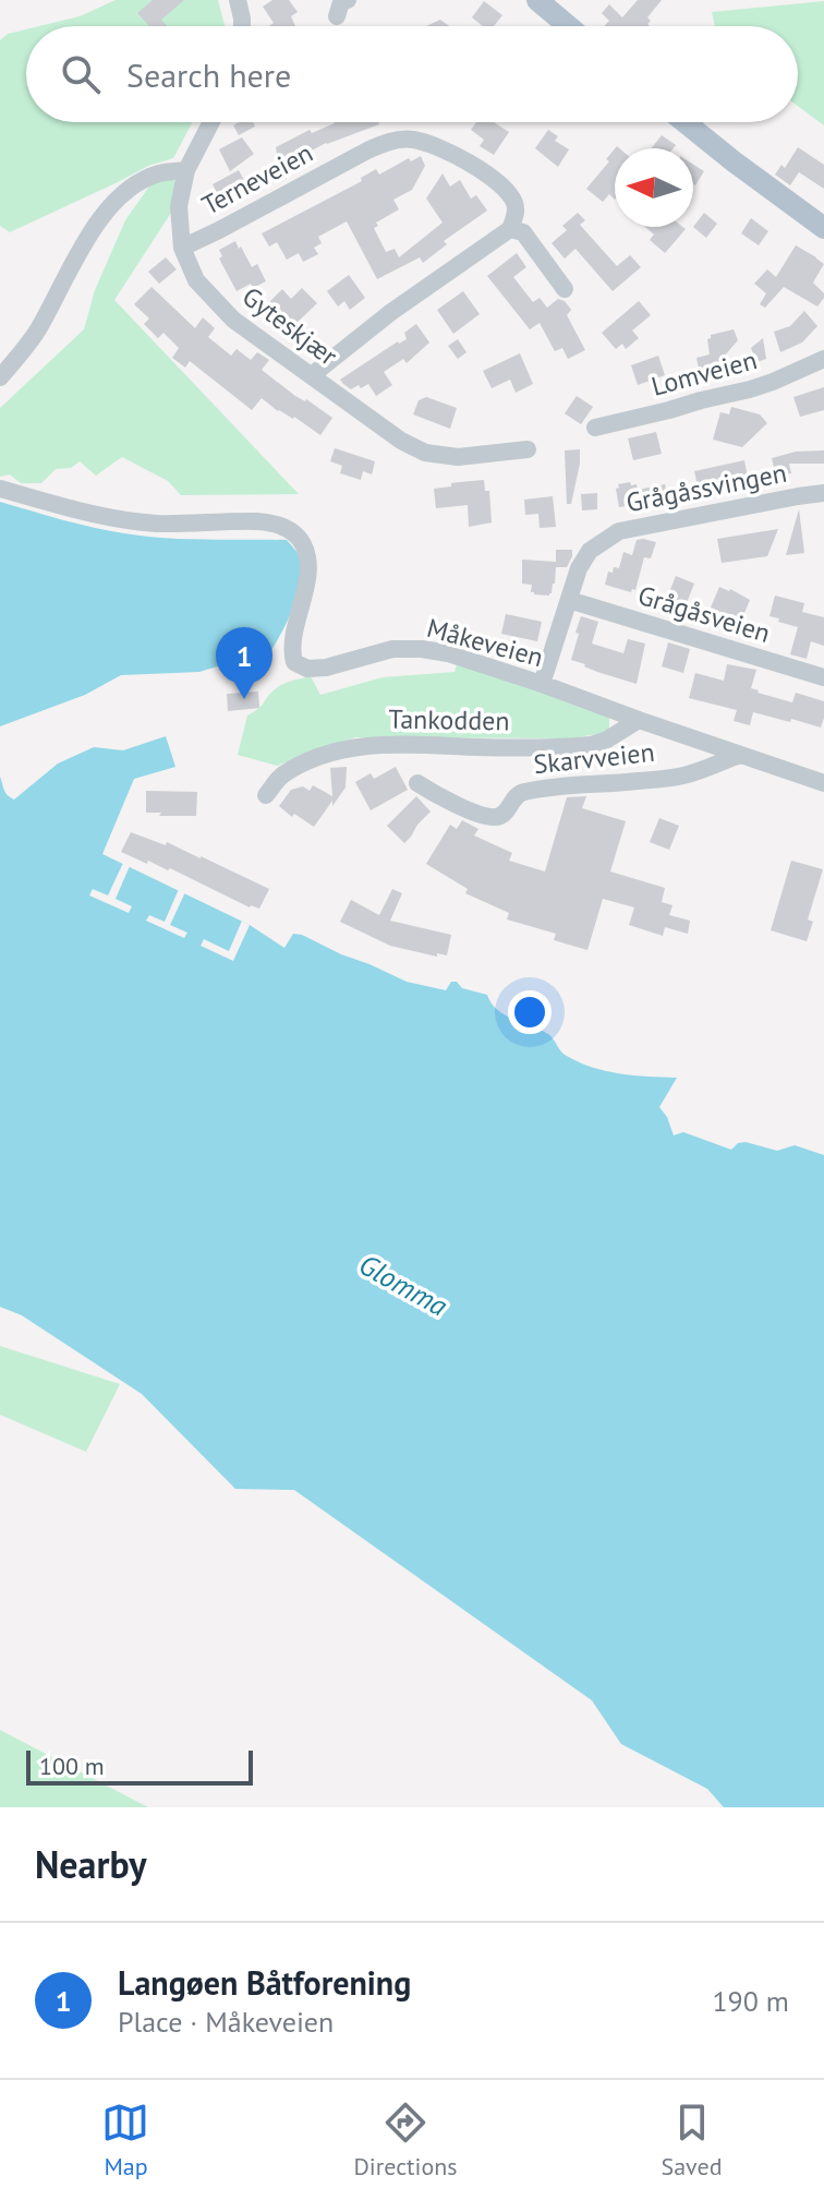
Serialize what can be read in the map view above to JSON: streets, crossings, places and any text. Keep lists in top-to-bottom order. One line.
{"streets":{"street":["Terneveien","Gyteskjær","Lomveien","Grågåssvingen","Grågåsveien","Måkeveien","Tankodden","Skarvveien"]},"crossings":[["Terneveien","Gyteskjær"],["Grågåssvingen","Grågåsveien"],["Grågåssvingen","Måkeveien"],["Måkeveien","Tankodden"],["Måkeveien","Skarvveien"]],"water":["Glomma"],"scale_bar":"100 m","north":"left","page":{"search":"Search here","pins":"1","scale":"100 m","heading":"Nearby","list":[{"mark":"1","name":"Langøen Båtforening","note":"Place · Måkeveien","value":"190 m"}],"nav":["Map","Directions","Saved"]}}
